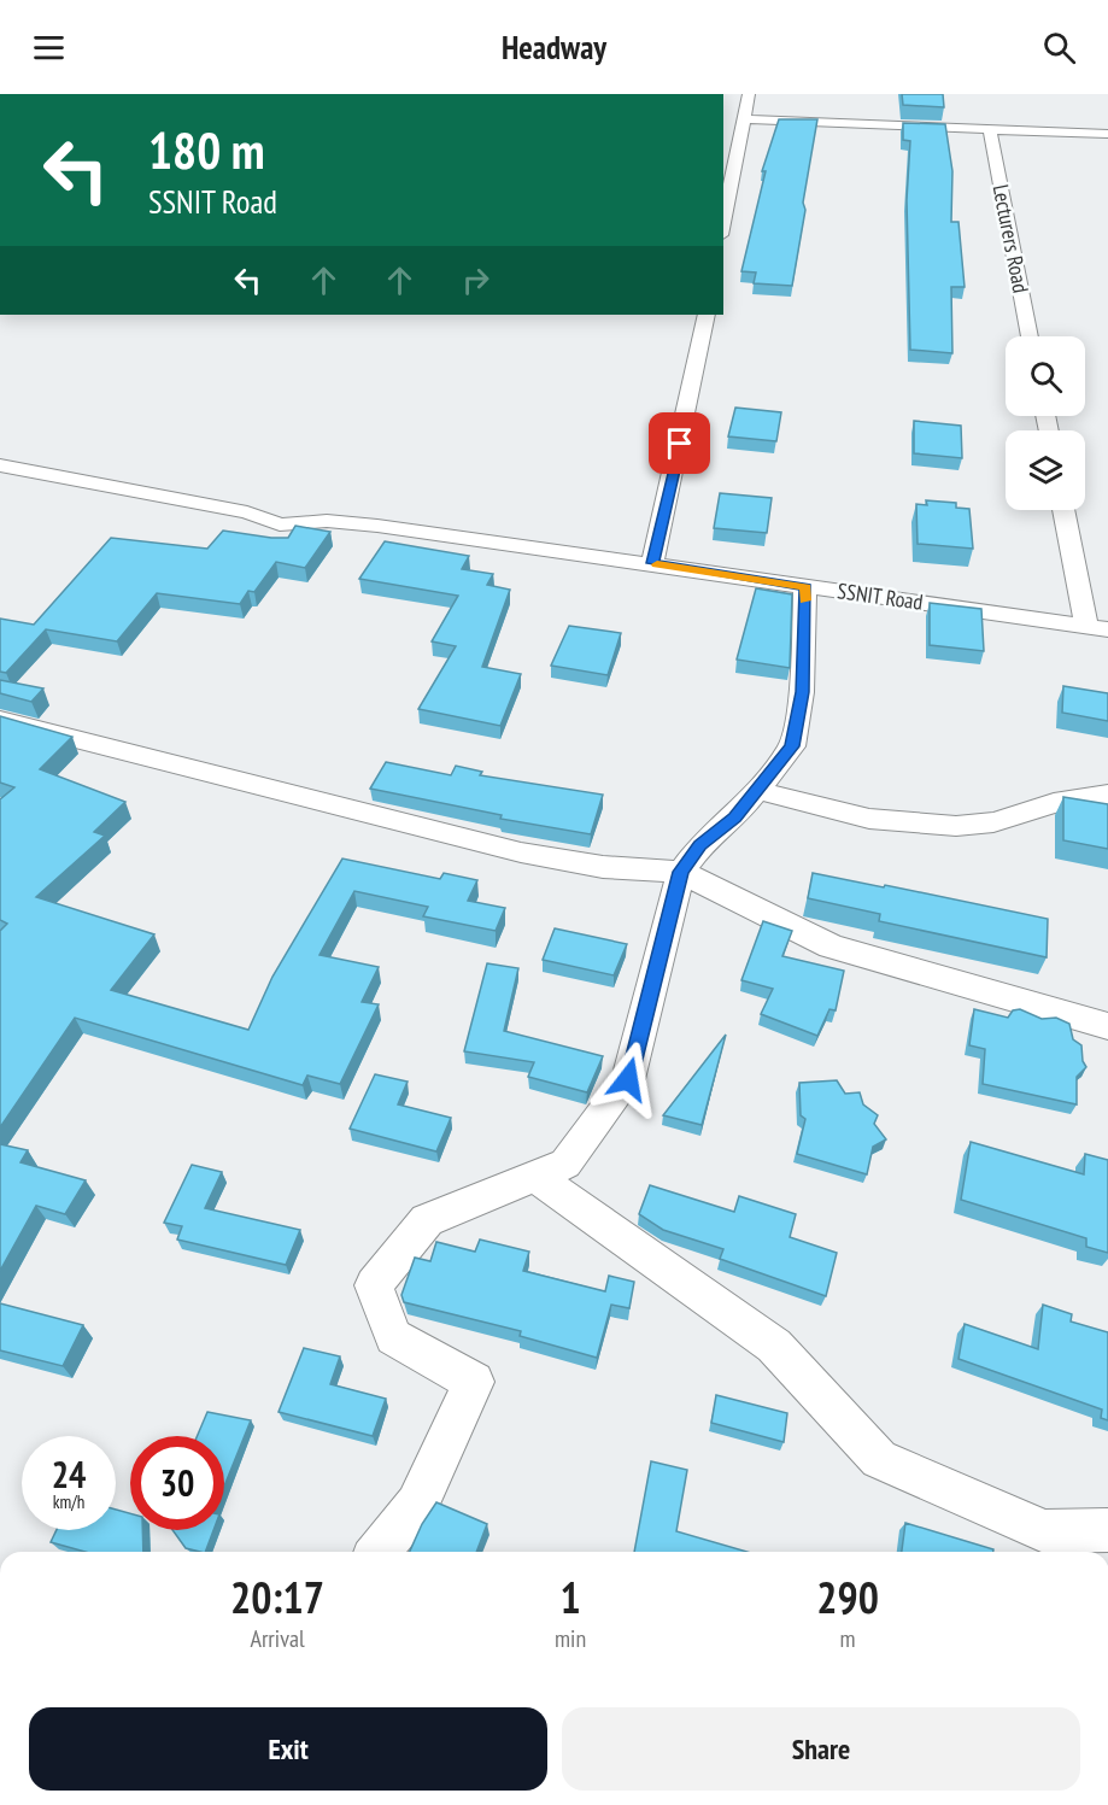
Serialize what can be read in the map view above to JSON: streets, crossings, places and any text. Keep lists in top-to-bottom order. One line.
{"streets":{"street":["Lecturers Road","SSNIT Road"]},"page":{"header":"Headway","turn":["180 m","SSNIT Road"],"speed":"24 km/h","limit":"30","eta":["20:17","Arrival","1","min","290","m"],"buttons":["Exit","Share"]}}
